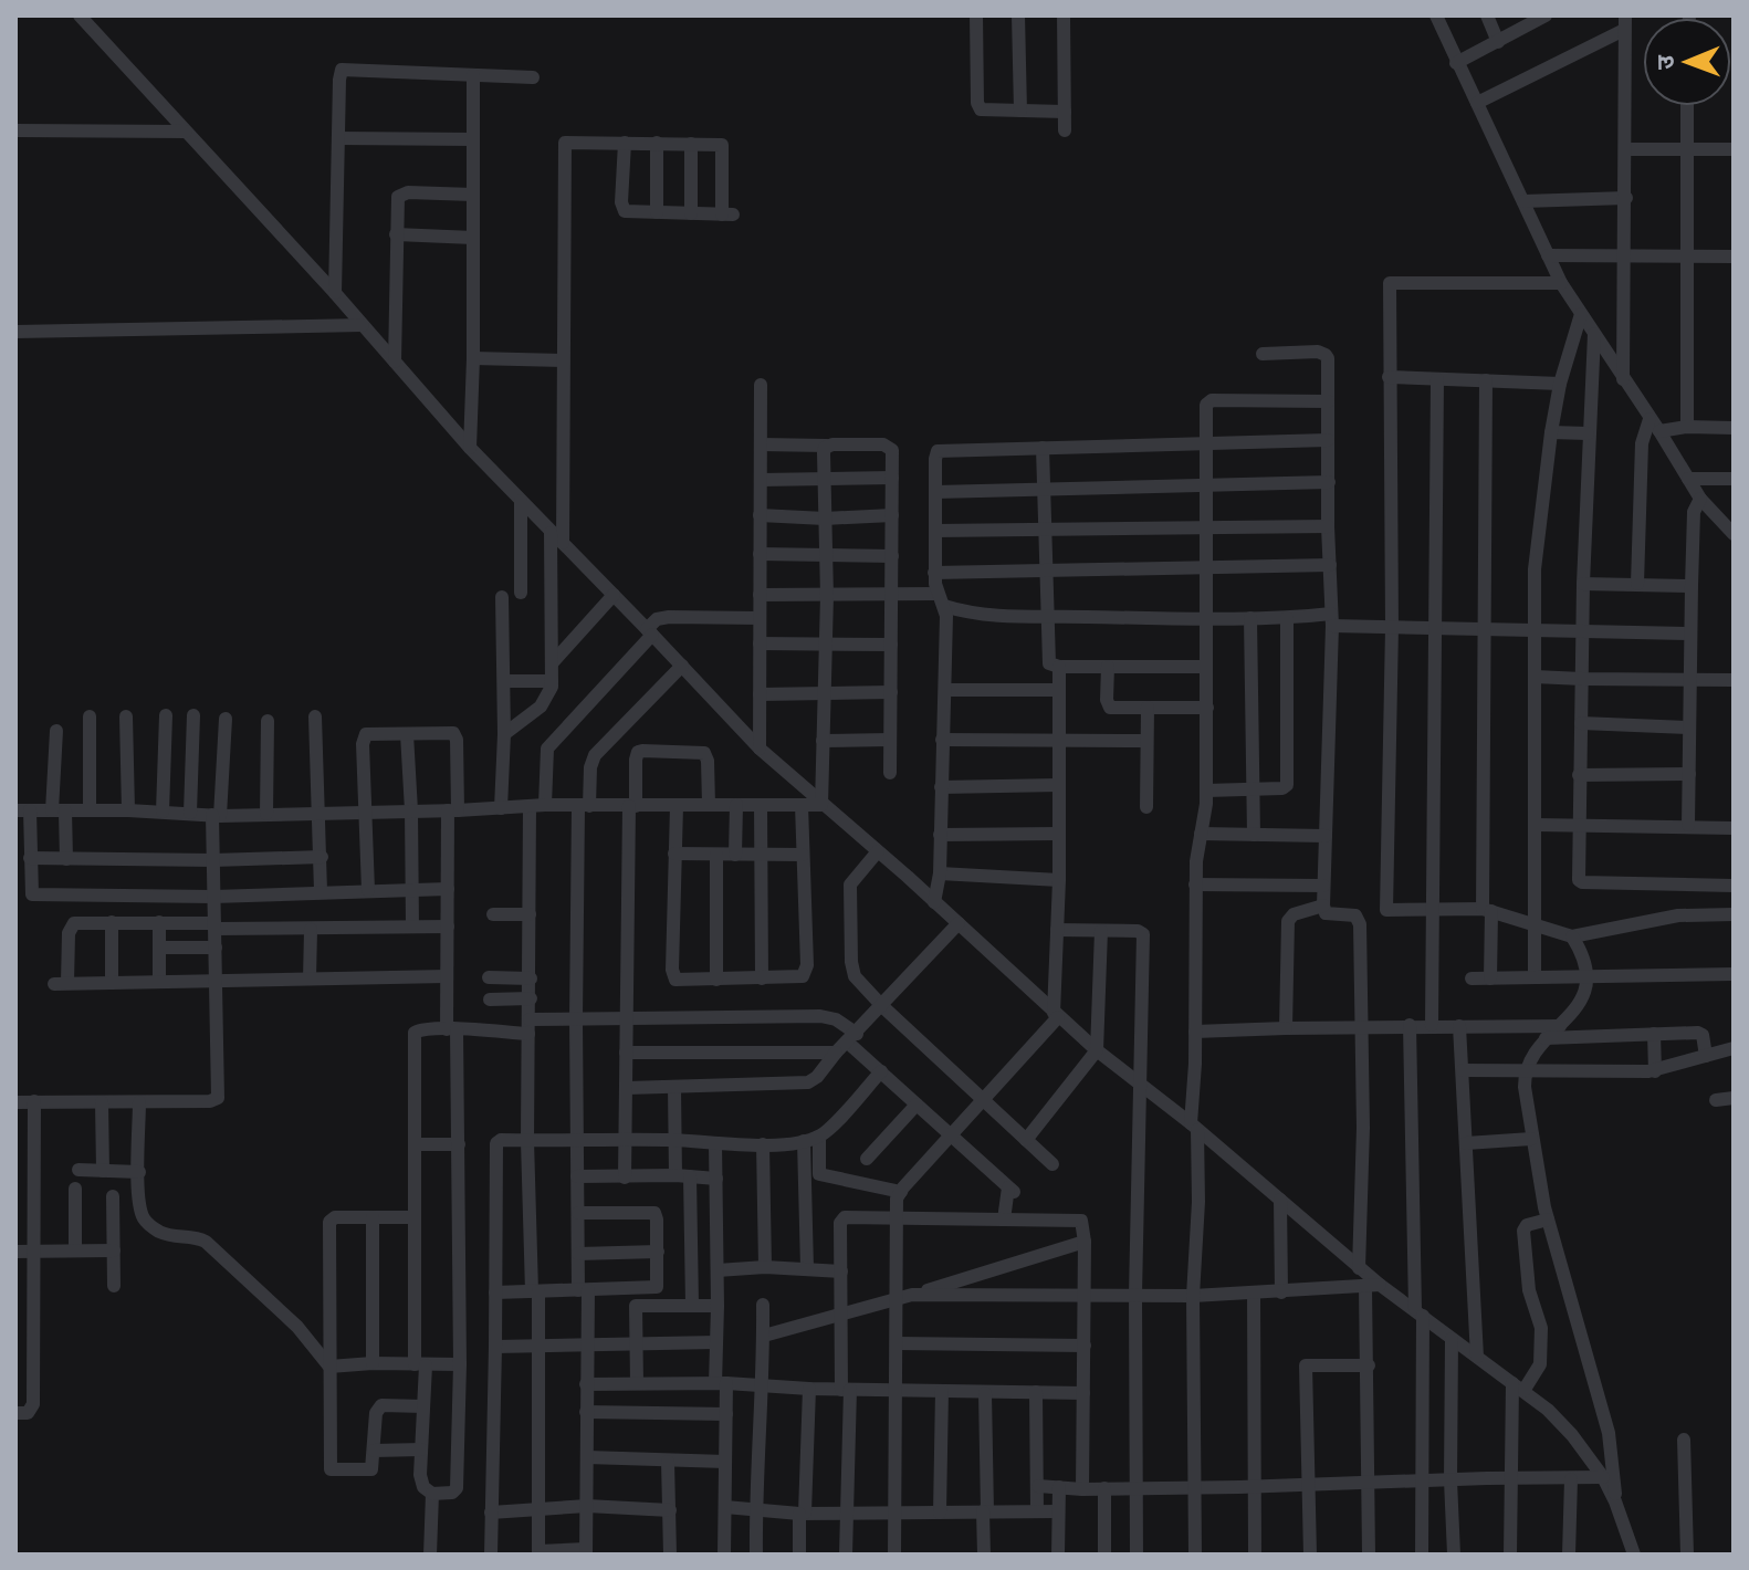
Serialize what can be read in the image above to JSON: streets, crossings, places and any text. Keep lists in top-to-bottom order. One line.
{"north":"left"}
